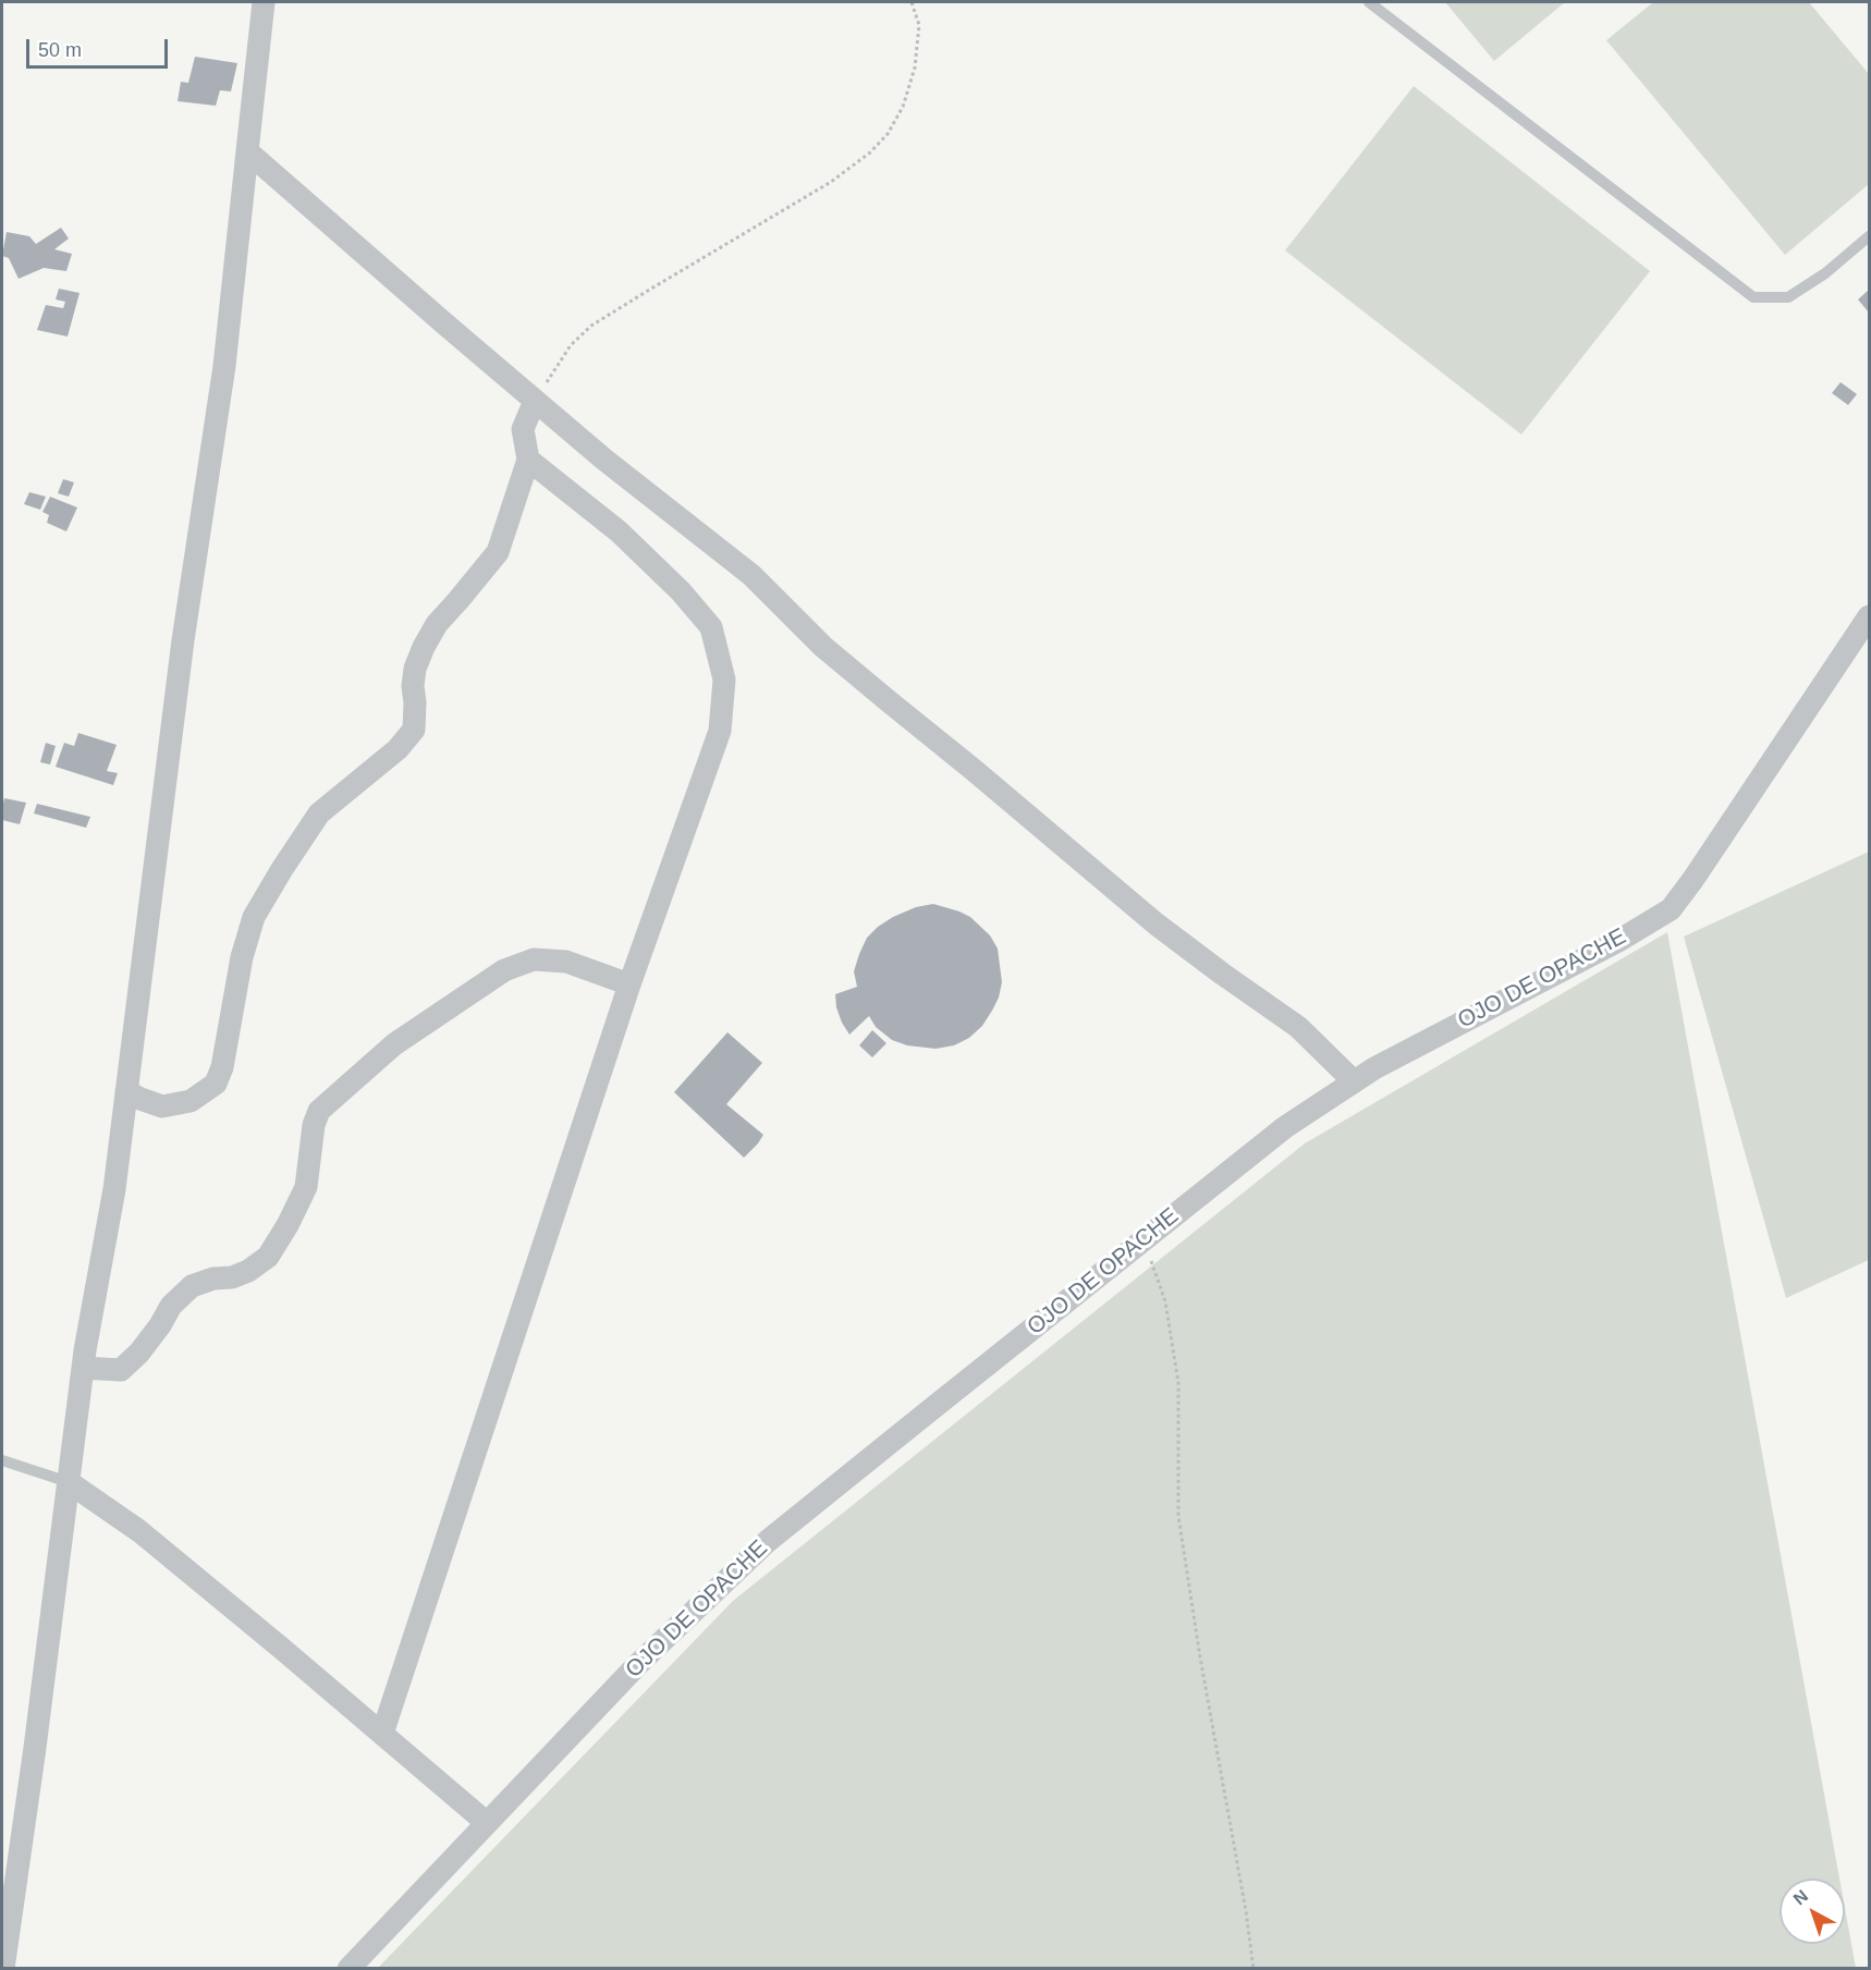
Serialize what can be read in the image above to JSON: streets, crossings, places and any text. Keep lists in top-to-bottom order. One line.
{"streets":{"street":["OJO DE OPACHE"]},"scale_bar":"50 m","north":"top left"}
